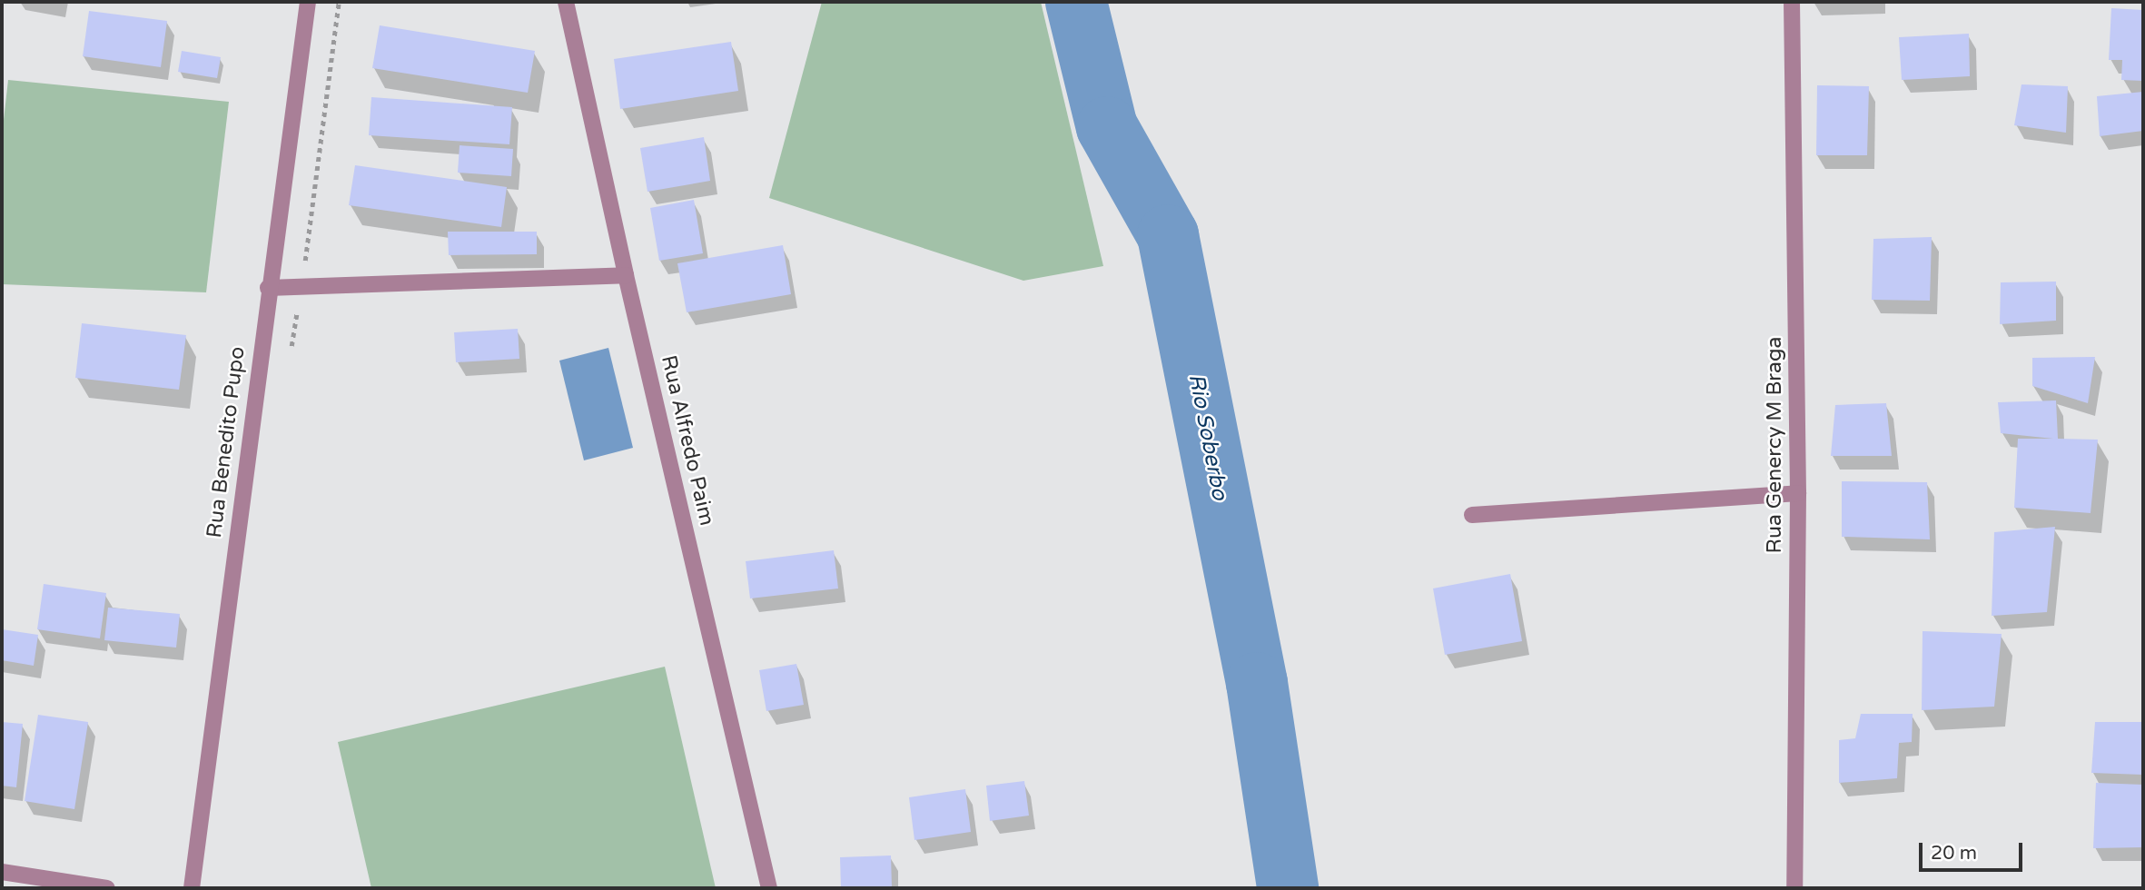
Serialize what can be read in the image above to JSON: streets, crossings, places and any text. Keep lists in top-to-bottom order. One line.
{"streets":{"street":["Rua Alfredo Paim","Rua Benedito Pupo","Rua Genercy M Braga"]},"water":["Rio Soberbo"],"scale_bar":"20 m"}
